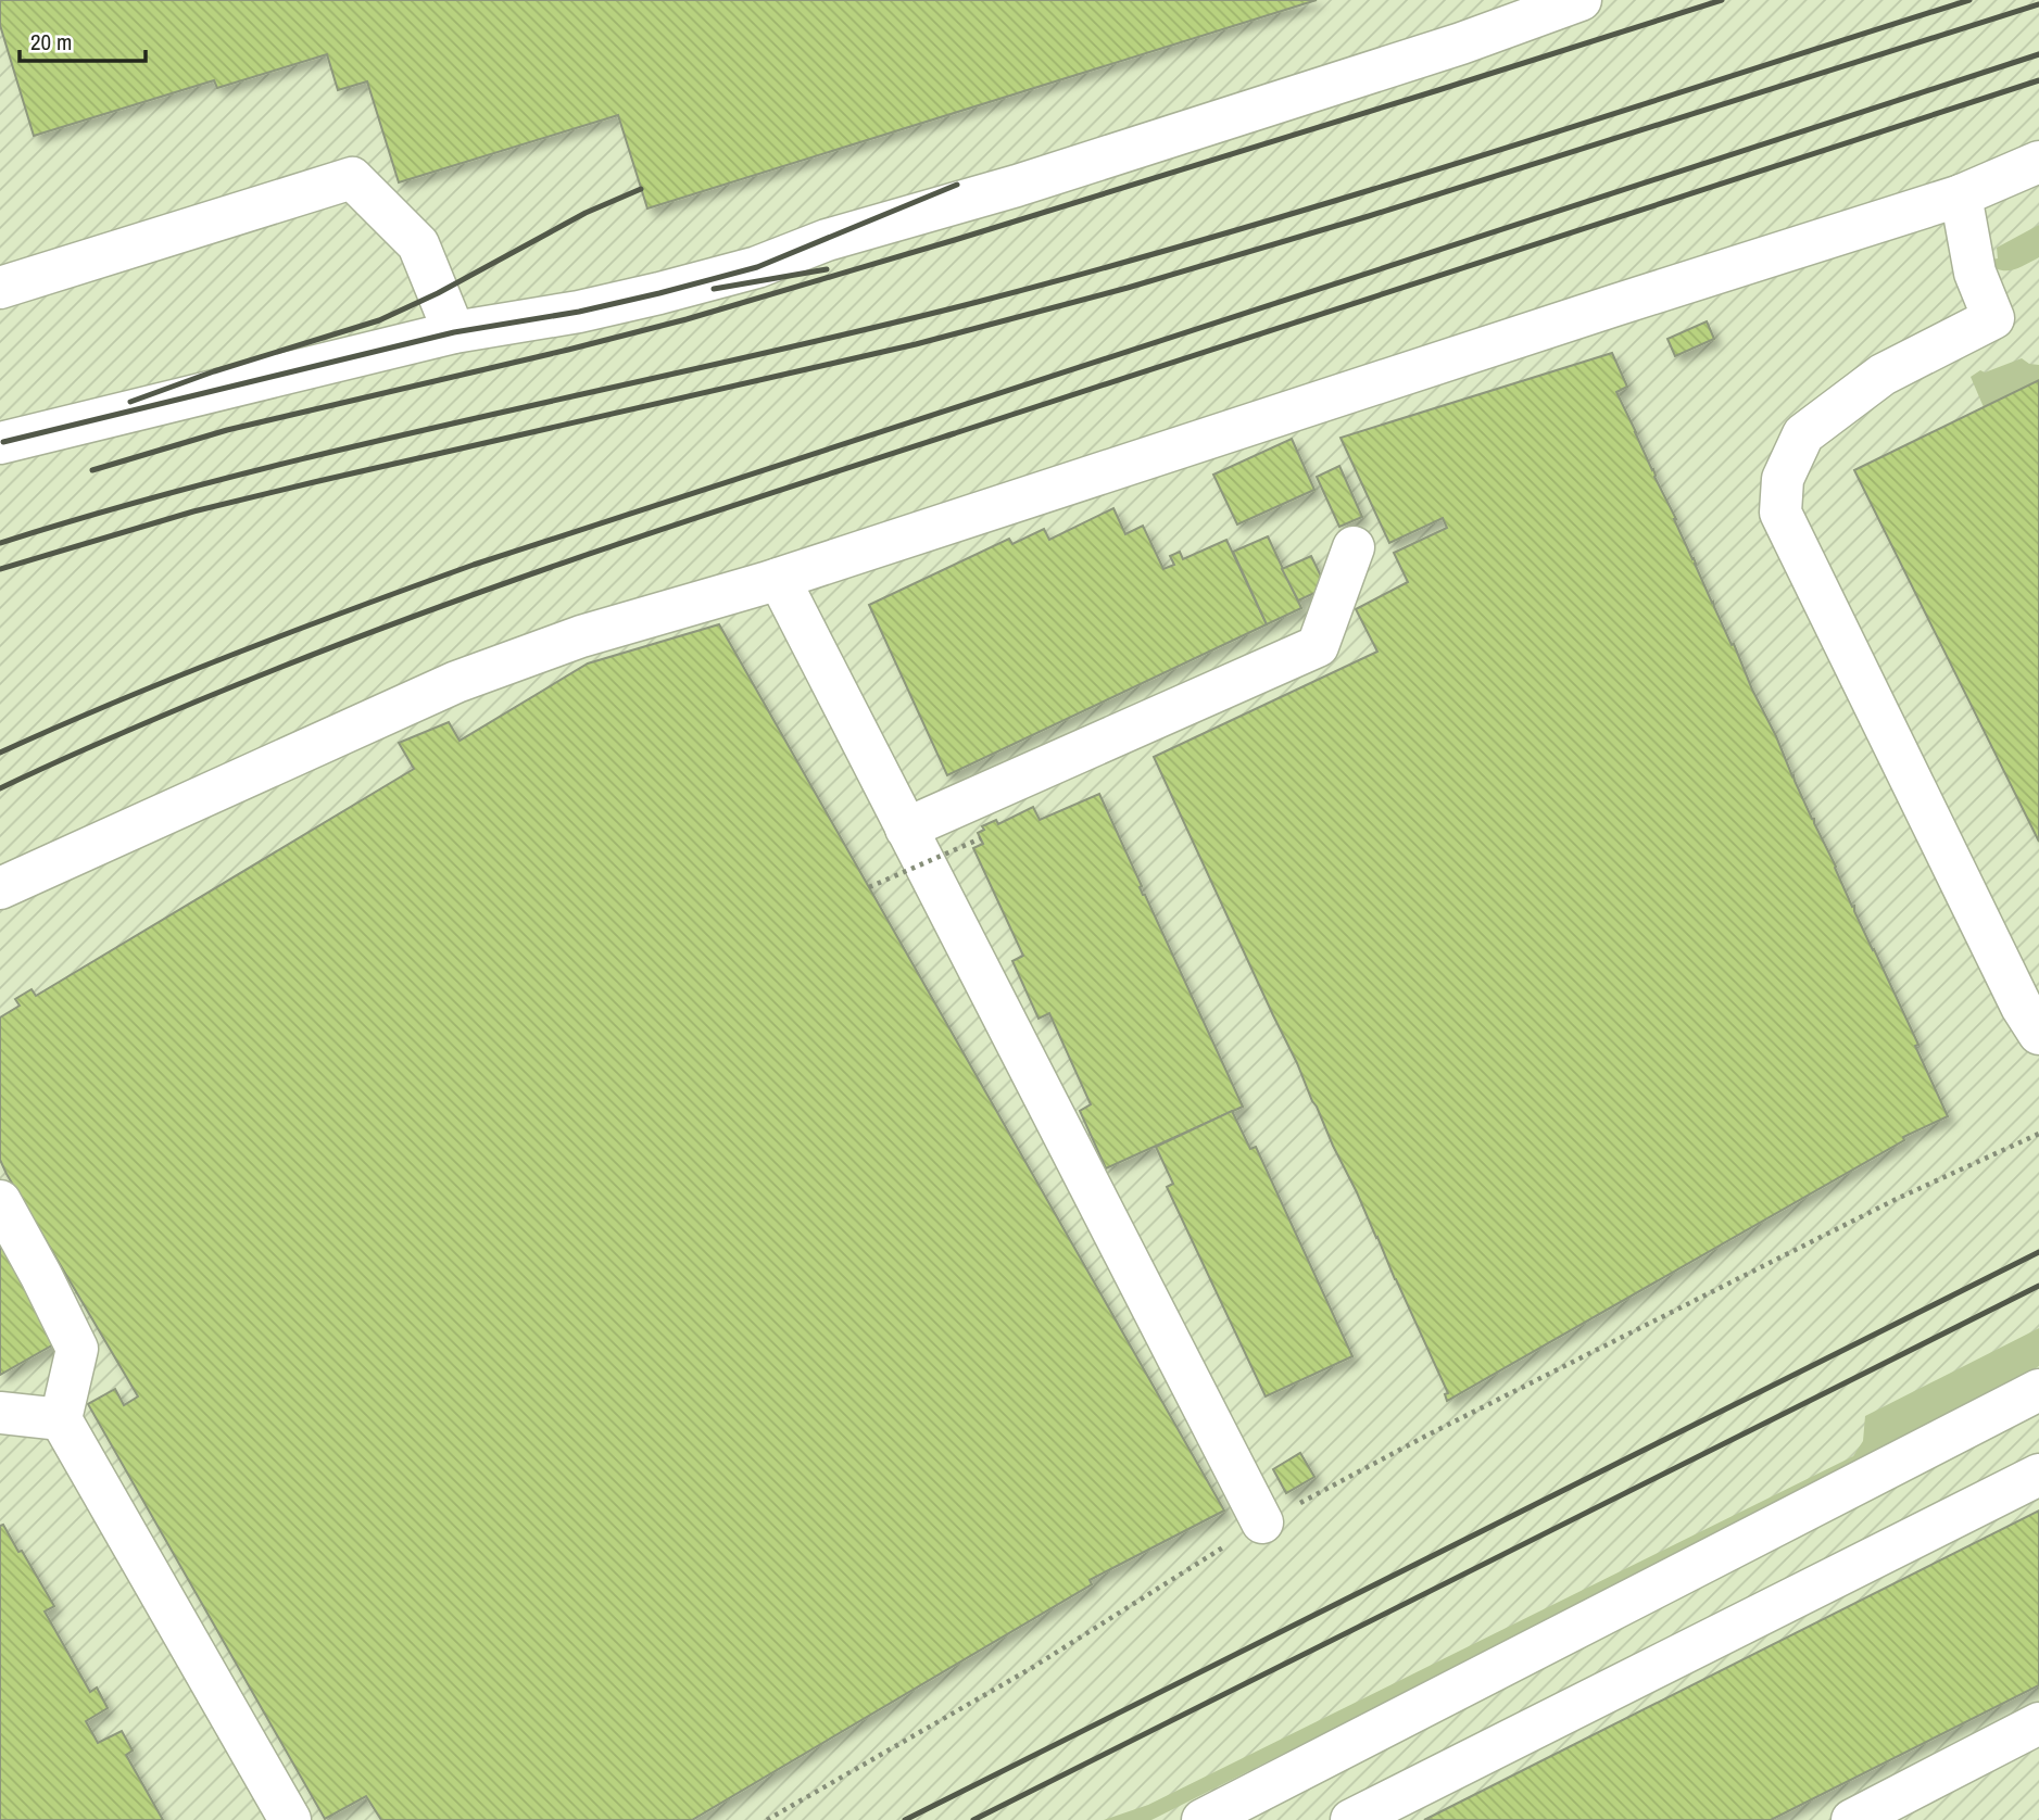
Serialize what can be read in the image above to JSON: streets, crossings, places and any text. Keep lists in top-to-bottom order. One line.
{"scale_bar":"20 m"}
